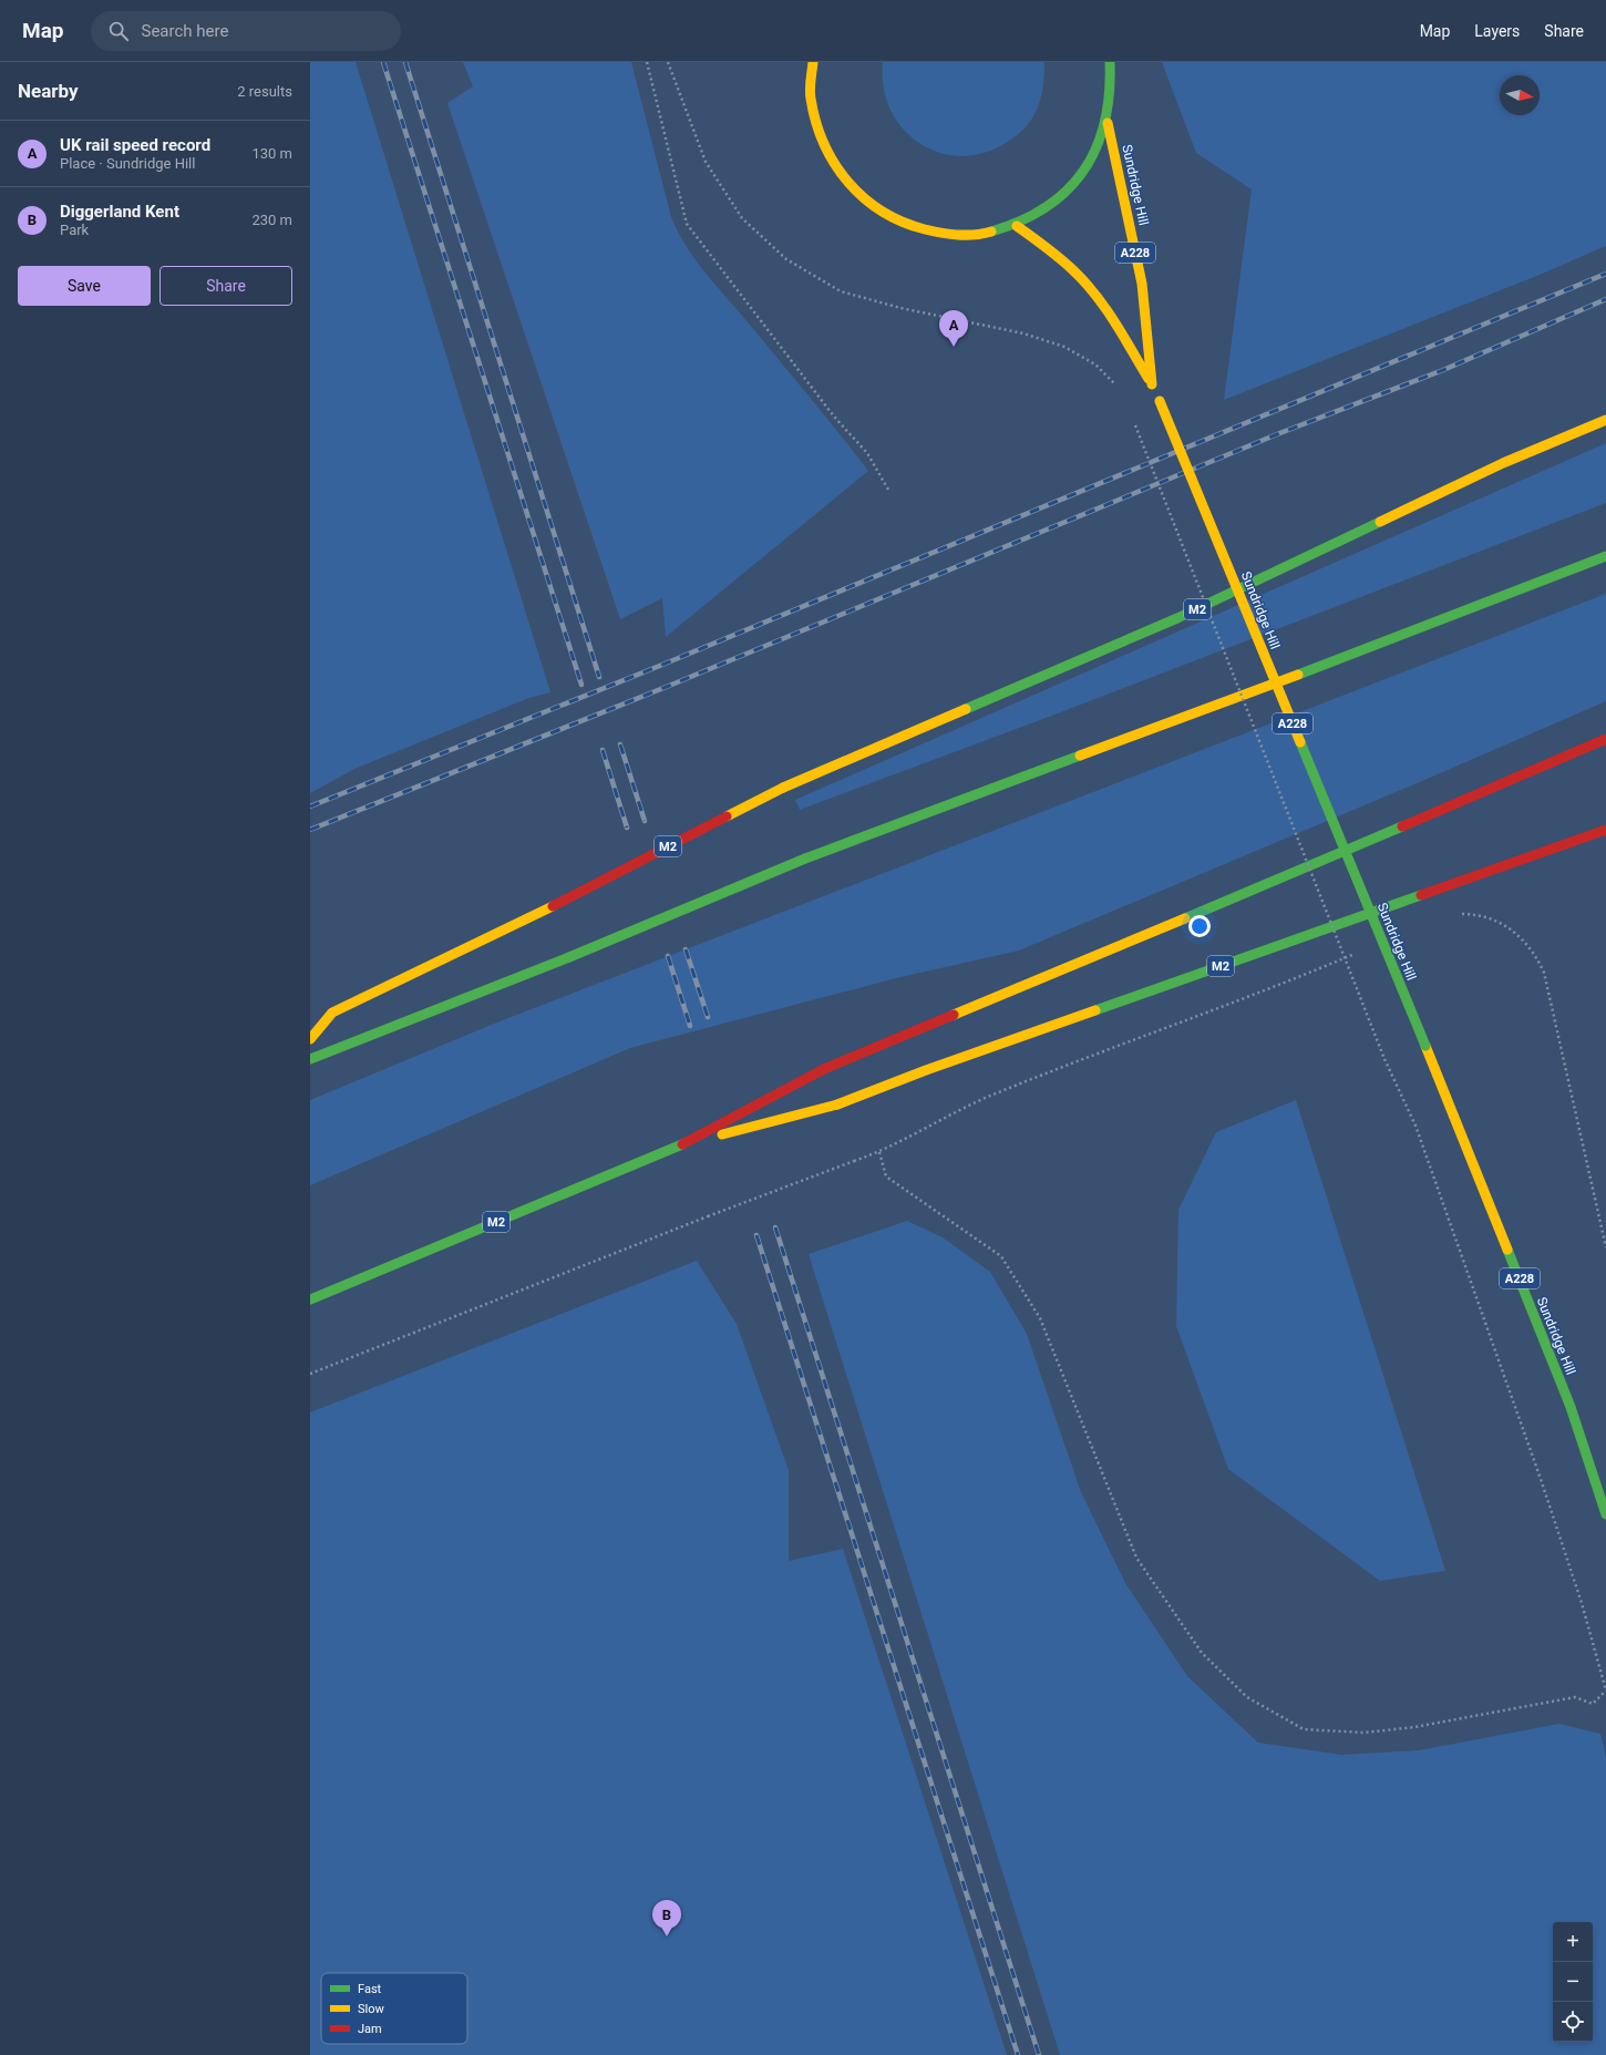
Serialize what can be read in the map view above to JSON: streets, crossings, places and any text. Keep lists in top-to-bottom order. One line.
{"streets":{"main road":["Sundridge Hill","A228","M2"]},"legend":["Fast","Slow","Jam"],"north":"right","page":{"header":"Map","search":"Search here","nav":["Map","Layers","Share"],"heading":["Nearby","2 results"],"list":[{"mark":"A","name":"UK rail speed record","note":"Place · Sundridge Hill","value":"130 m"},{"mark":"B","name":"Diggerland Kent","note":"Park","value":"230 m"}],"buttons":["Save","Share"],"pins":["A","B"],"map_buttons":["+","−"]}}
